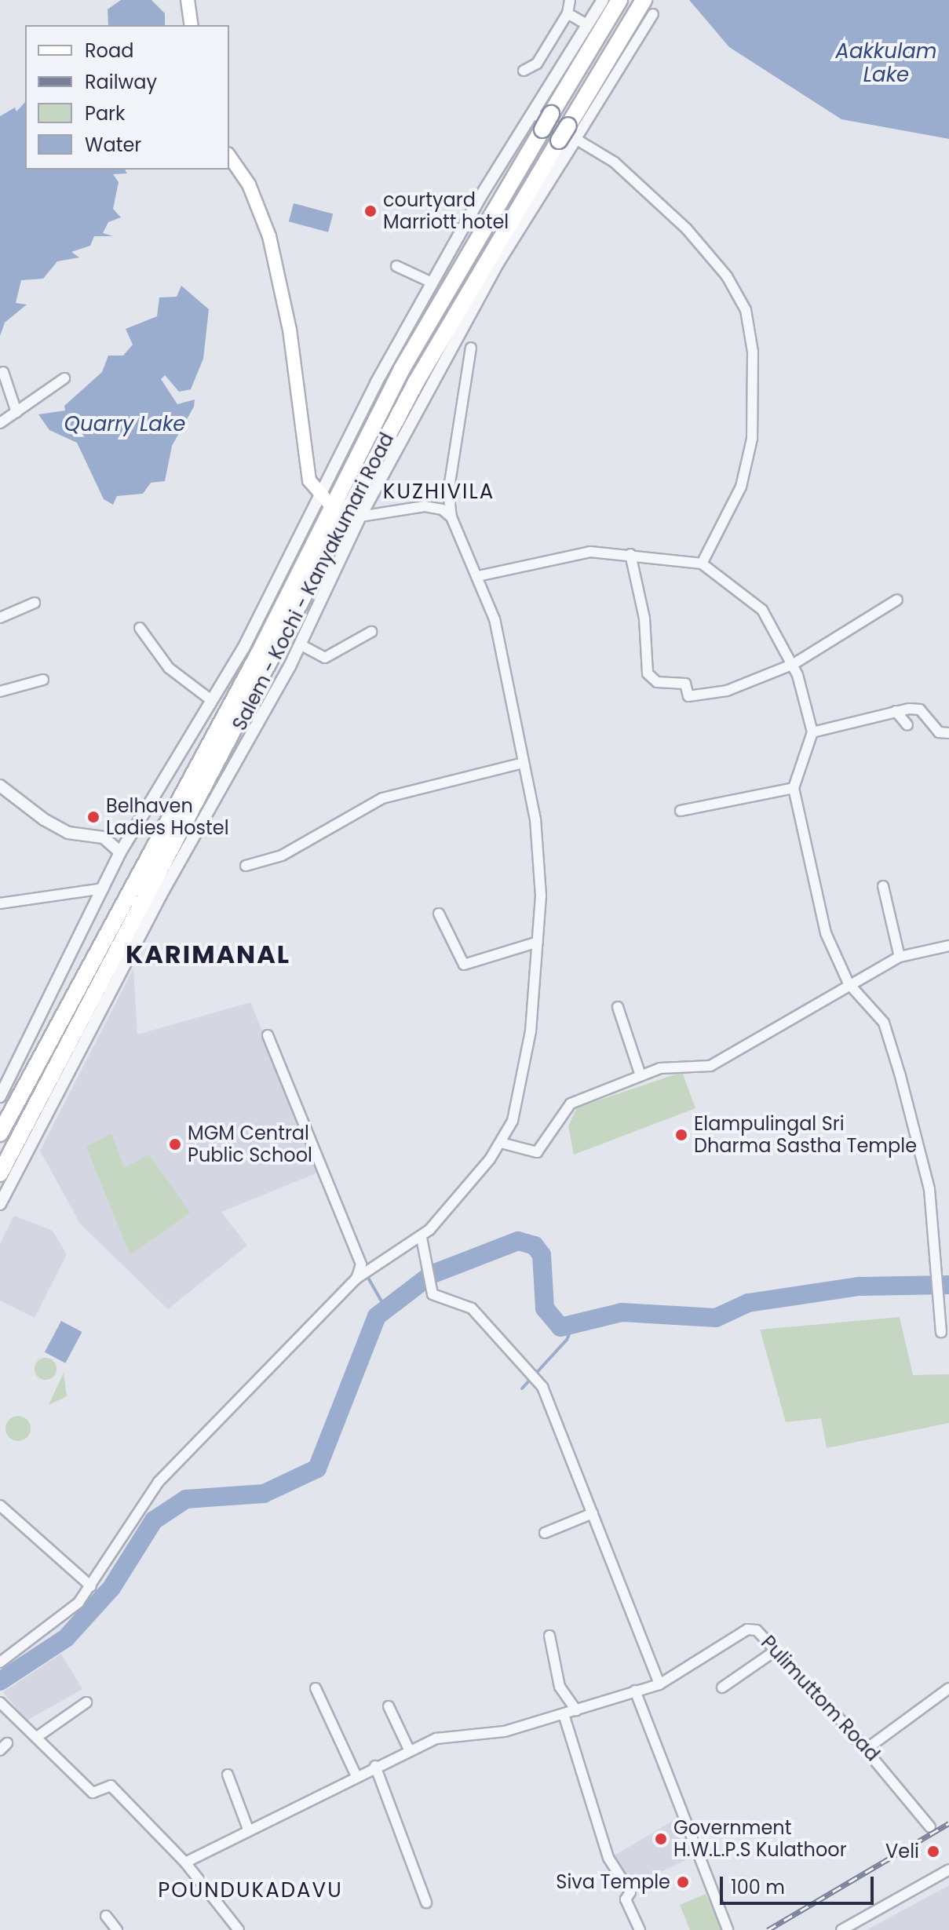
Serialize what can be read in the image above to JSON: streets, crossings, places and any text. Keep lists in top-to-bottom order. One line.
{"streets":{"highway":["Salem - Kochi - Kanyakumari Road"],"street":["Pulimuttom Road"]},"districts":["KUZHIVILA","KARIMANAL","POUNDUKADAVU"],"water":["Aakkulam Lake","Quarry Lake"],"places":["courtyard Marriott hotel","Belhaven Ladies Hostel","Elampulingal Sri Dharma Sastha Temple","MGM Central Public School","Government H.W.L.P.S Kulathoor","Veli","Siva Temple"],"legend":["Road","Railway","Park","Water"],"scale_bar":"100 m"}
